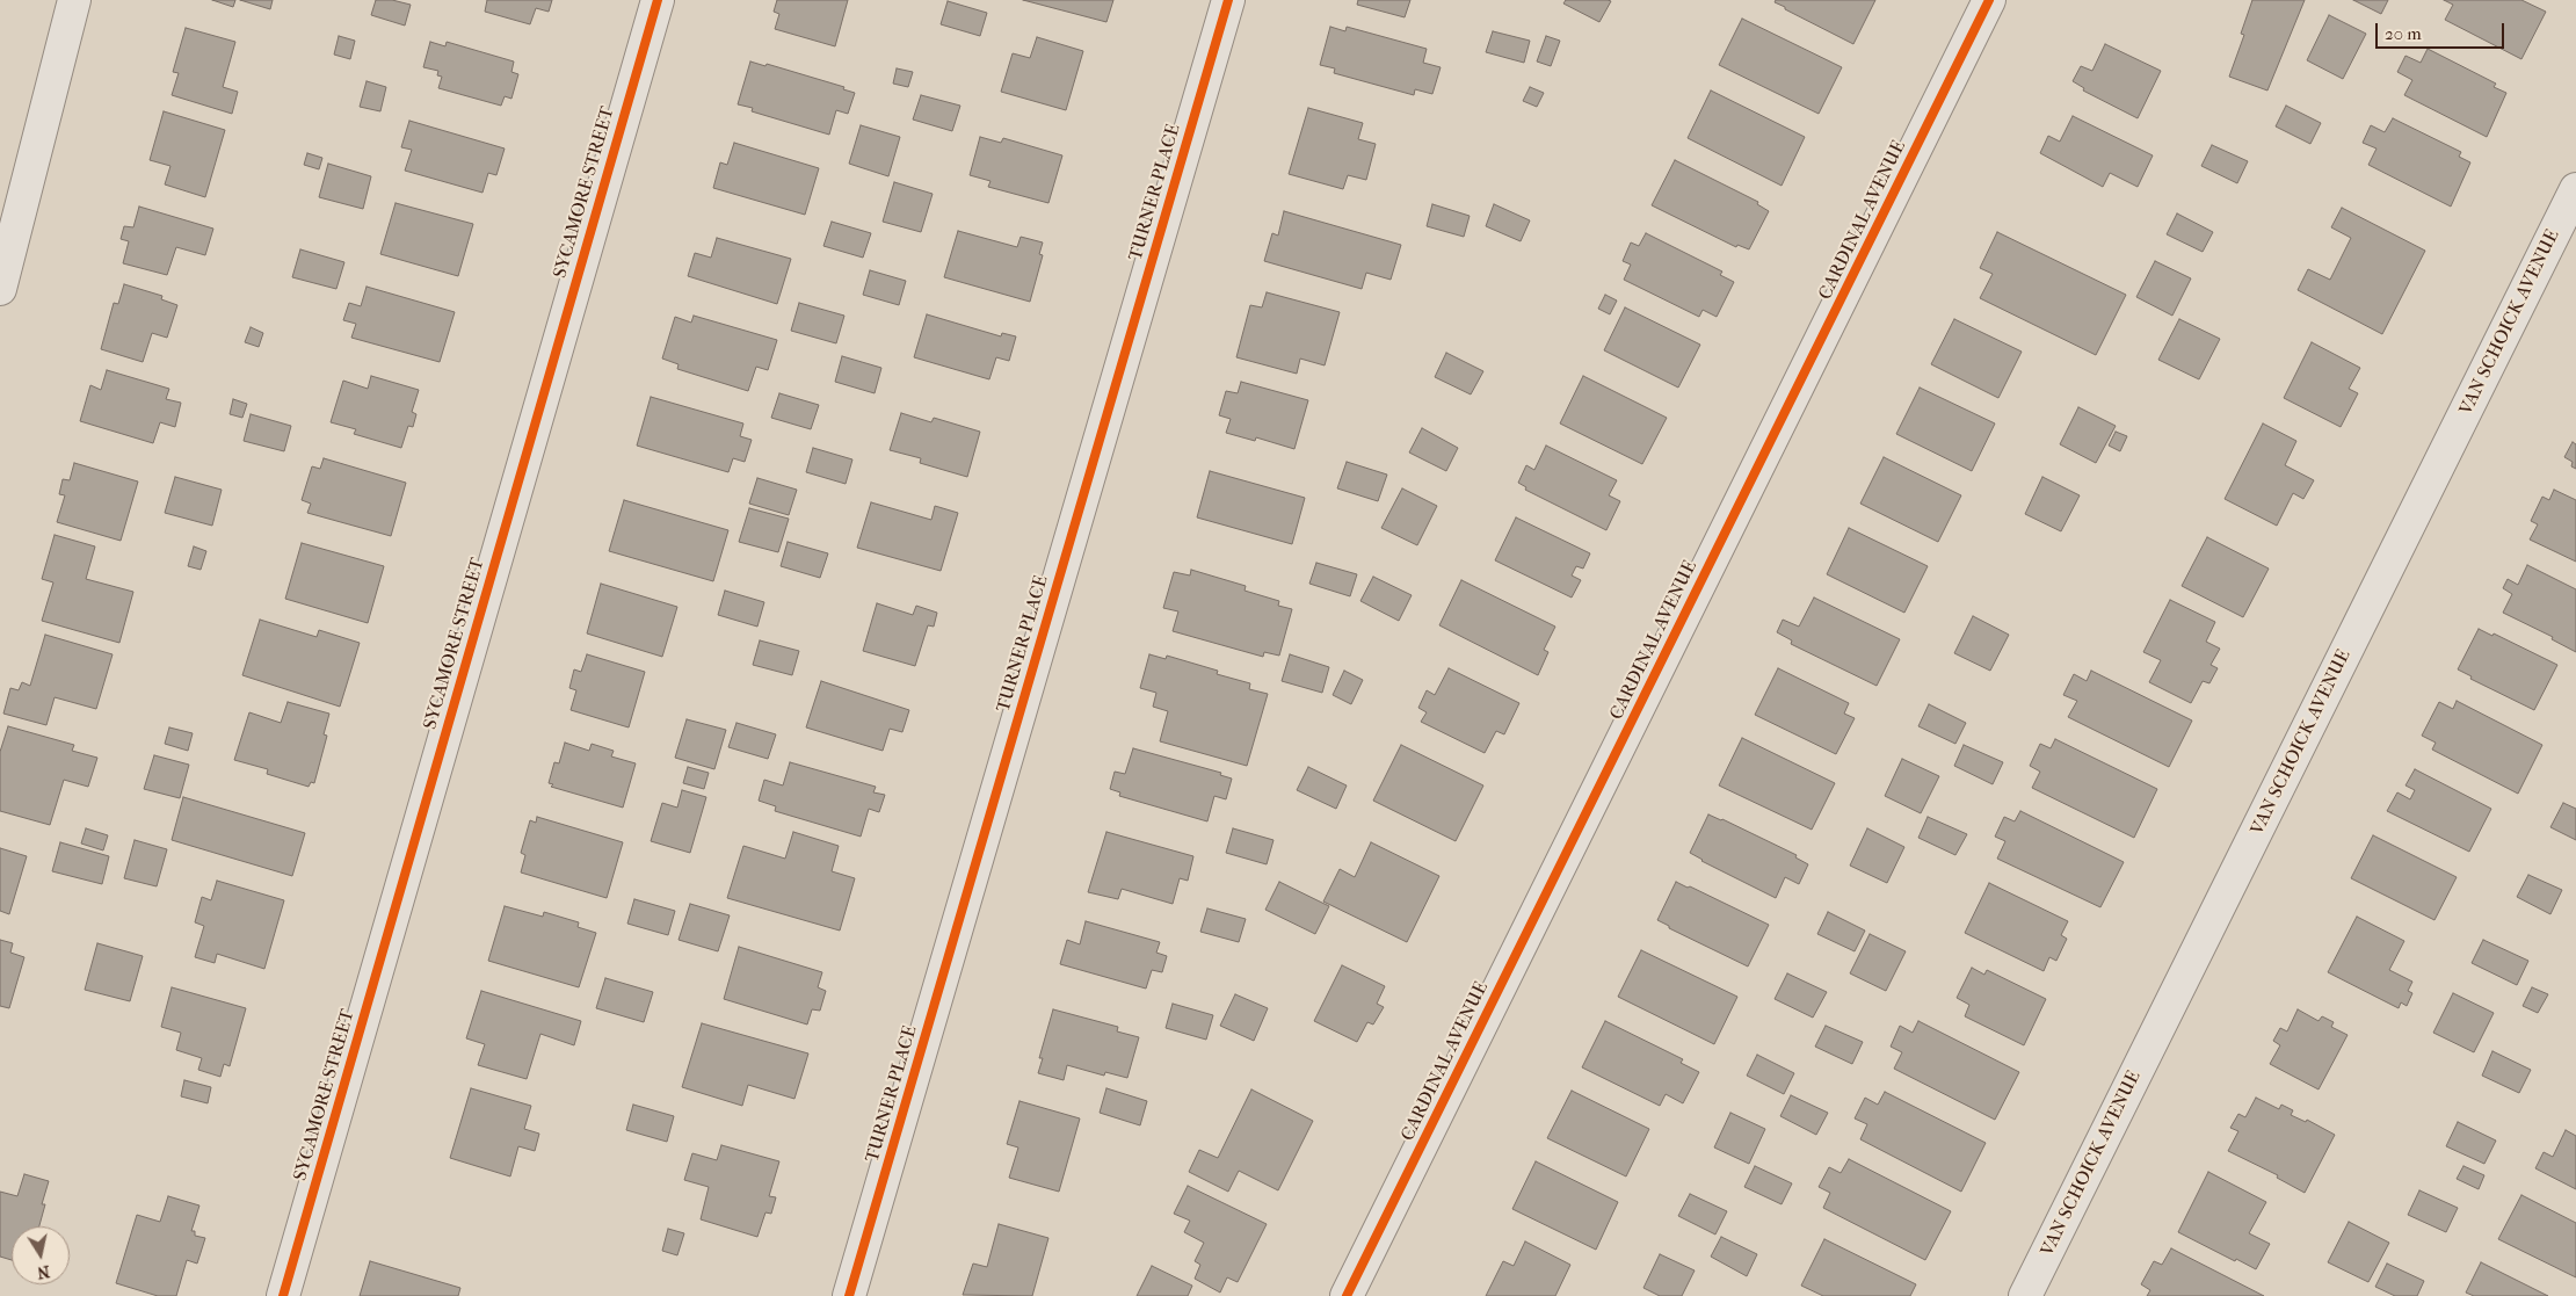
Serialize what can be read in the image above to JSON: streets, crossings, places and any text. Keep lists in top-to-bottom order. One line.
{"streets":{"street":["SYCAMORE STREET","TURNER PLACE","CARDINAL AVENUE","VAN SCHOICK AVENUE"]},"scale_bar":"20 m","north":"bottom"}
